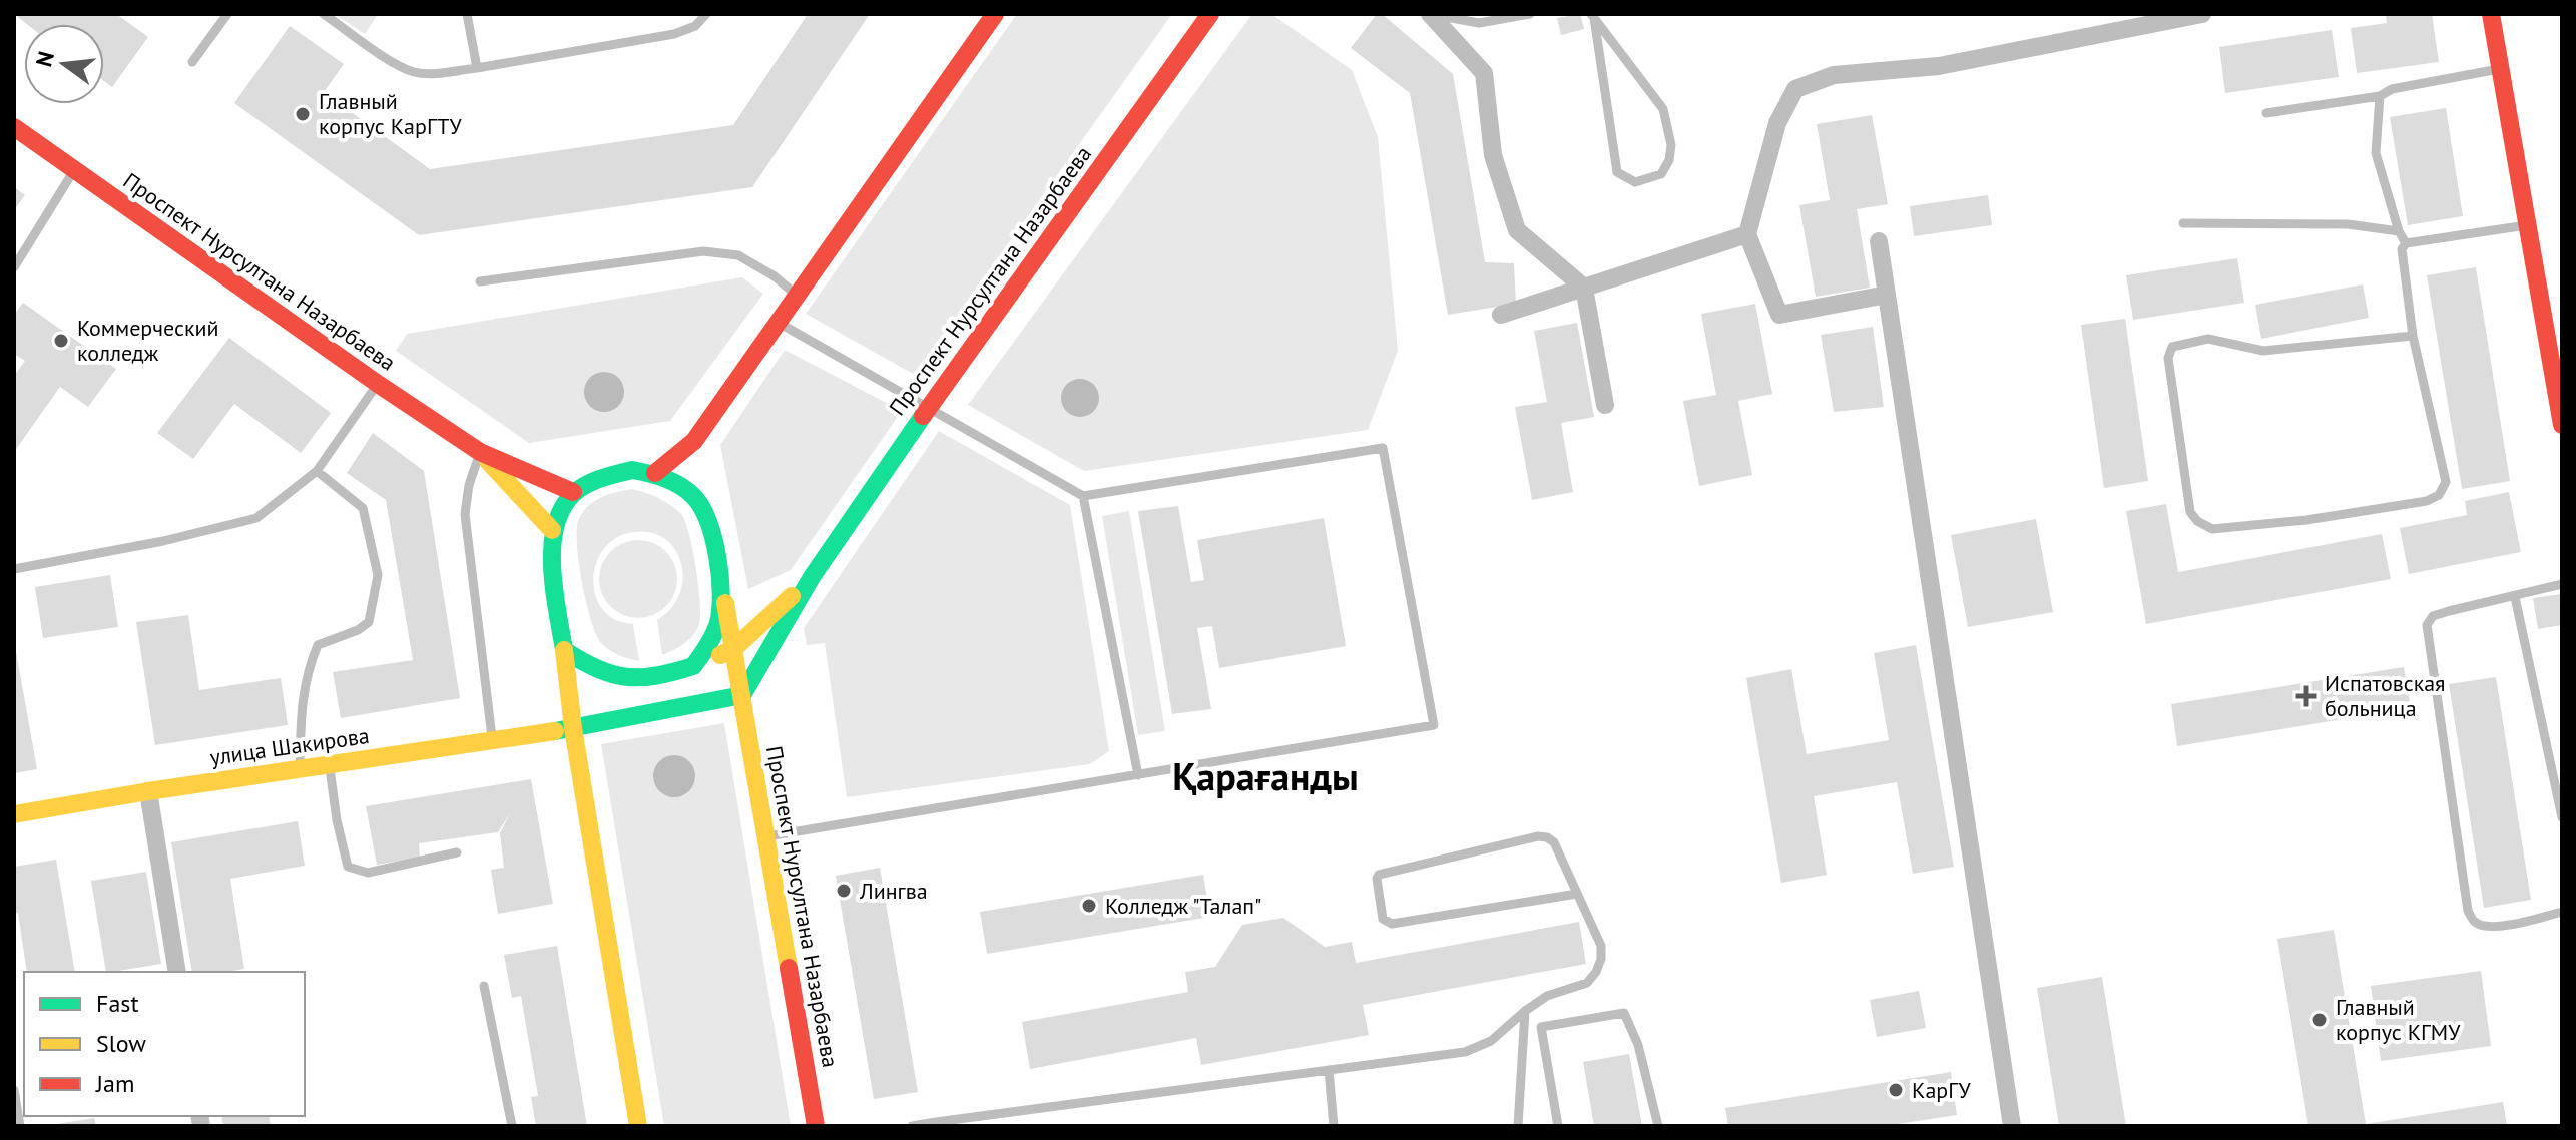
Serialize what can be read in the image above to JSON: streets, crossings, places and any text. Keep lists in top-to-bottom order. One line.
{"streets":{"main road":["Проспект Нурсултана Назарбаева","улица Шакирова"]},"districts":["Қарағанды"],"places":{"other":["Главный корпус КарГТУ","Коммерческий колледж","Лингва","Колледж \"Талап\"","Главный корпус КГМУ","КарГУ"],"health":["Испатовская больница"]},"legend":["Fast","Slow","Jam"],"north":"left"}
